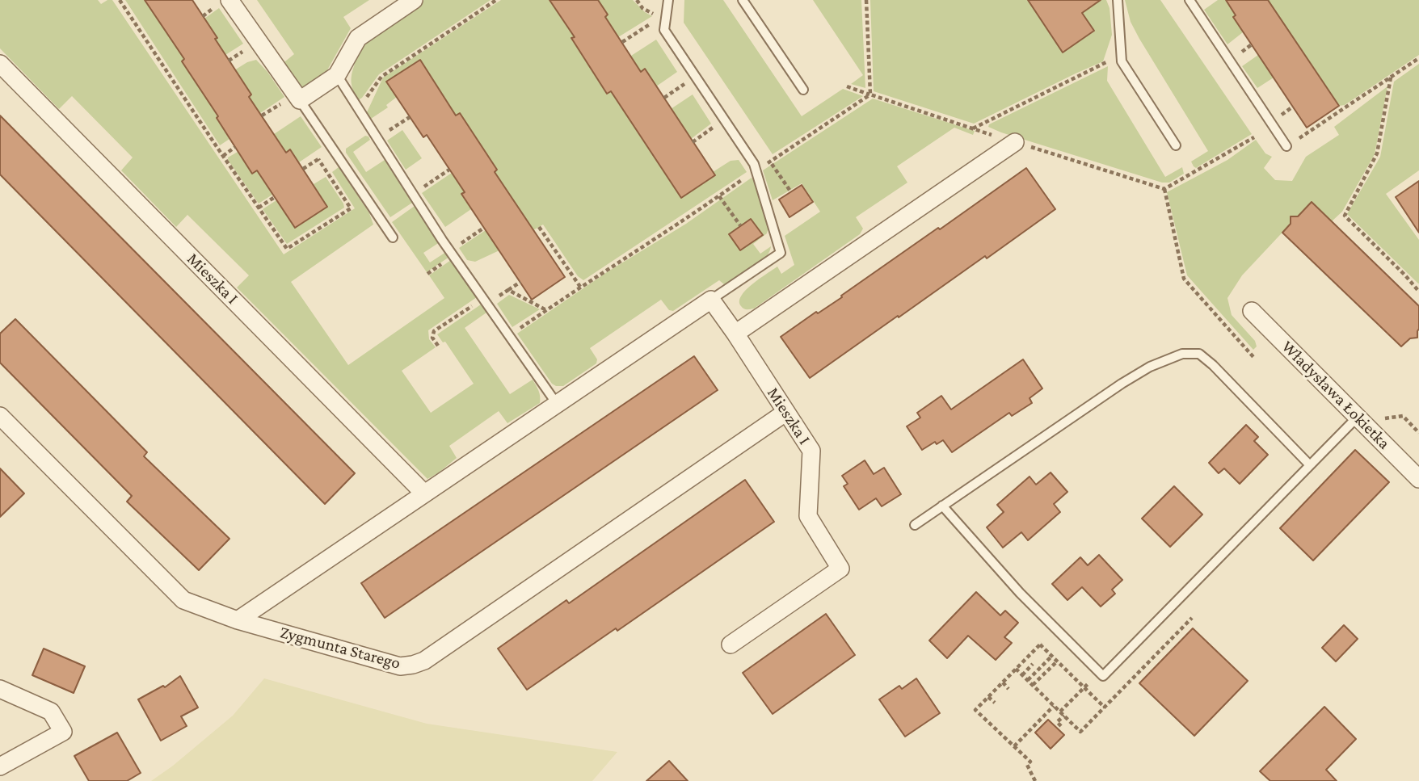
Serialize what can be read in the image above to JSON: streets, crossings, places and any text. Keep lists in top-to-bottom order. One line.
{"streets":{"street":["Mieszka I","Władysława Łokietka","Zygmunta Starego"]},"crossings":[["Mieszka I","Zygmunta Starego"]]}
